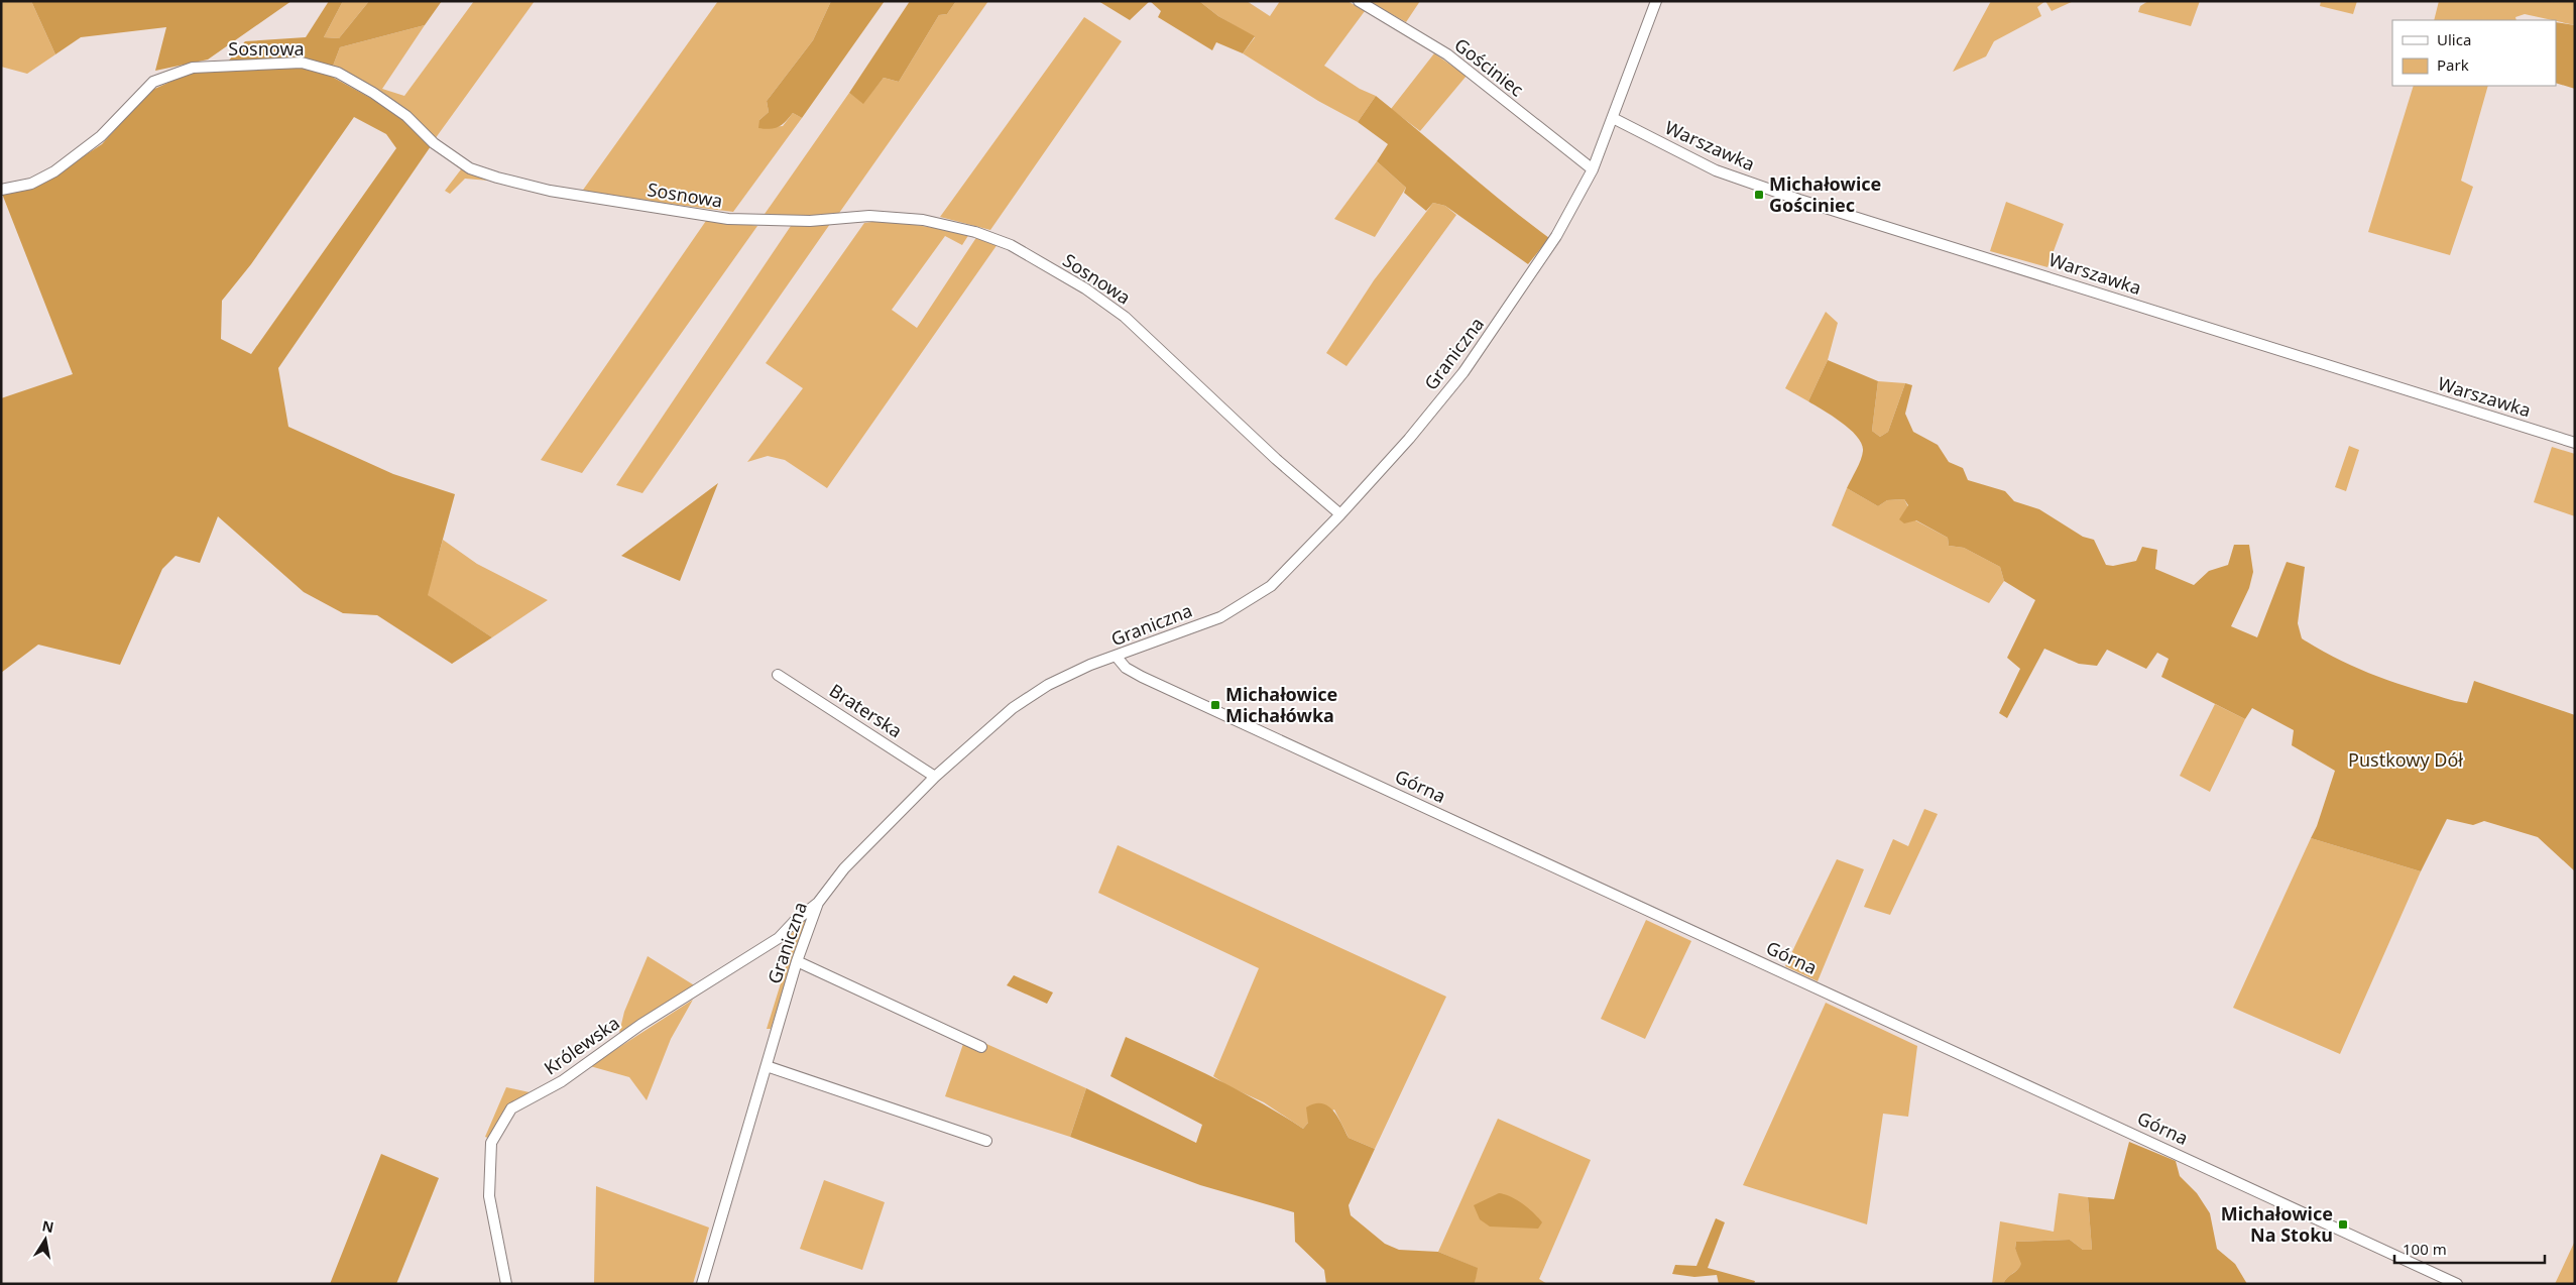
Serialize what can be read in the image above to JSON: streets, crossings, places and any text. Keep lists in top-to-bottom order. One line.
{"streets":{"street":["Sosnowa","Gościniec","Warszawka","Graniczna","Braterska","Górna","Królewska"]},"crossings":[["Sosnowa","Graniczna"],["Gościniec","Graniczna"],["Warszawka","Graniczna"],["Graniczna","Braterska"],["Graniczna","Górna"],["Graniczna","Królewska"]],"parks":["Pustkowy Dół"],"places":{"transit":["Michałowice Gościniec","Michałowice Michałówka","Michałowice Na Stoku"]},"legend":["Ulica","Park"],"scale_bar":"100 m","north":"top"}
